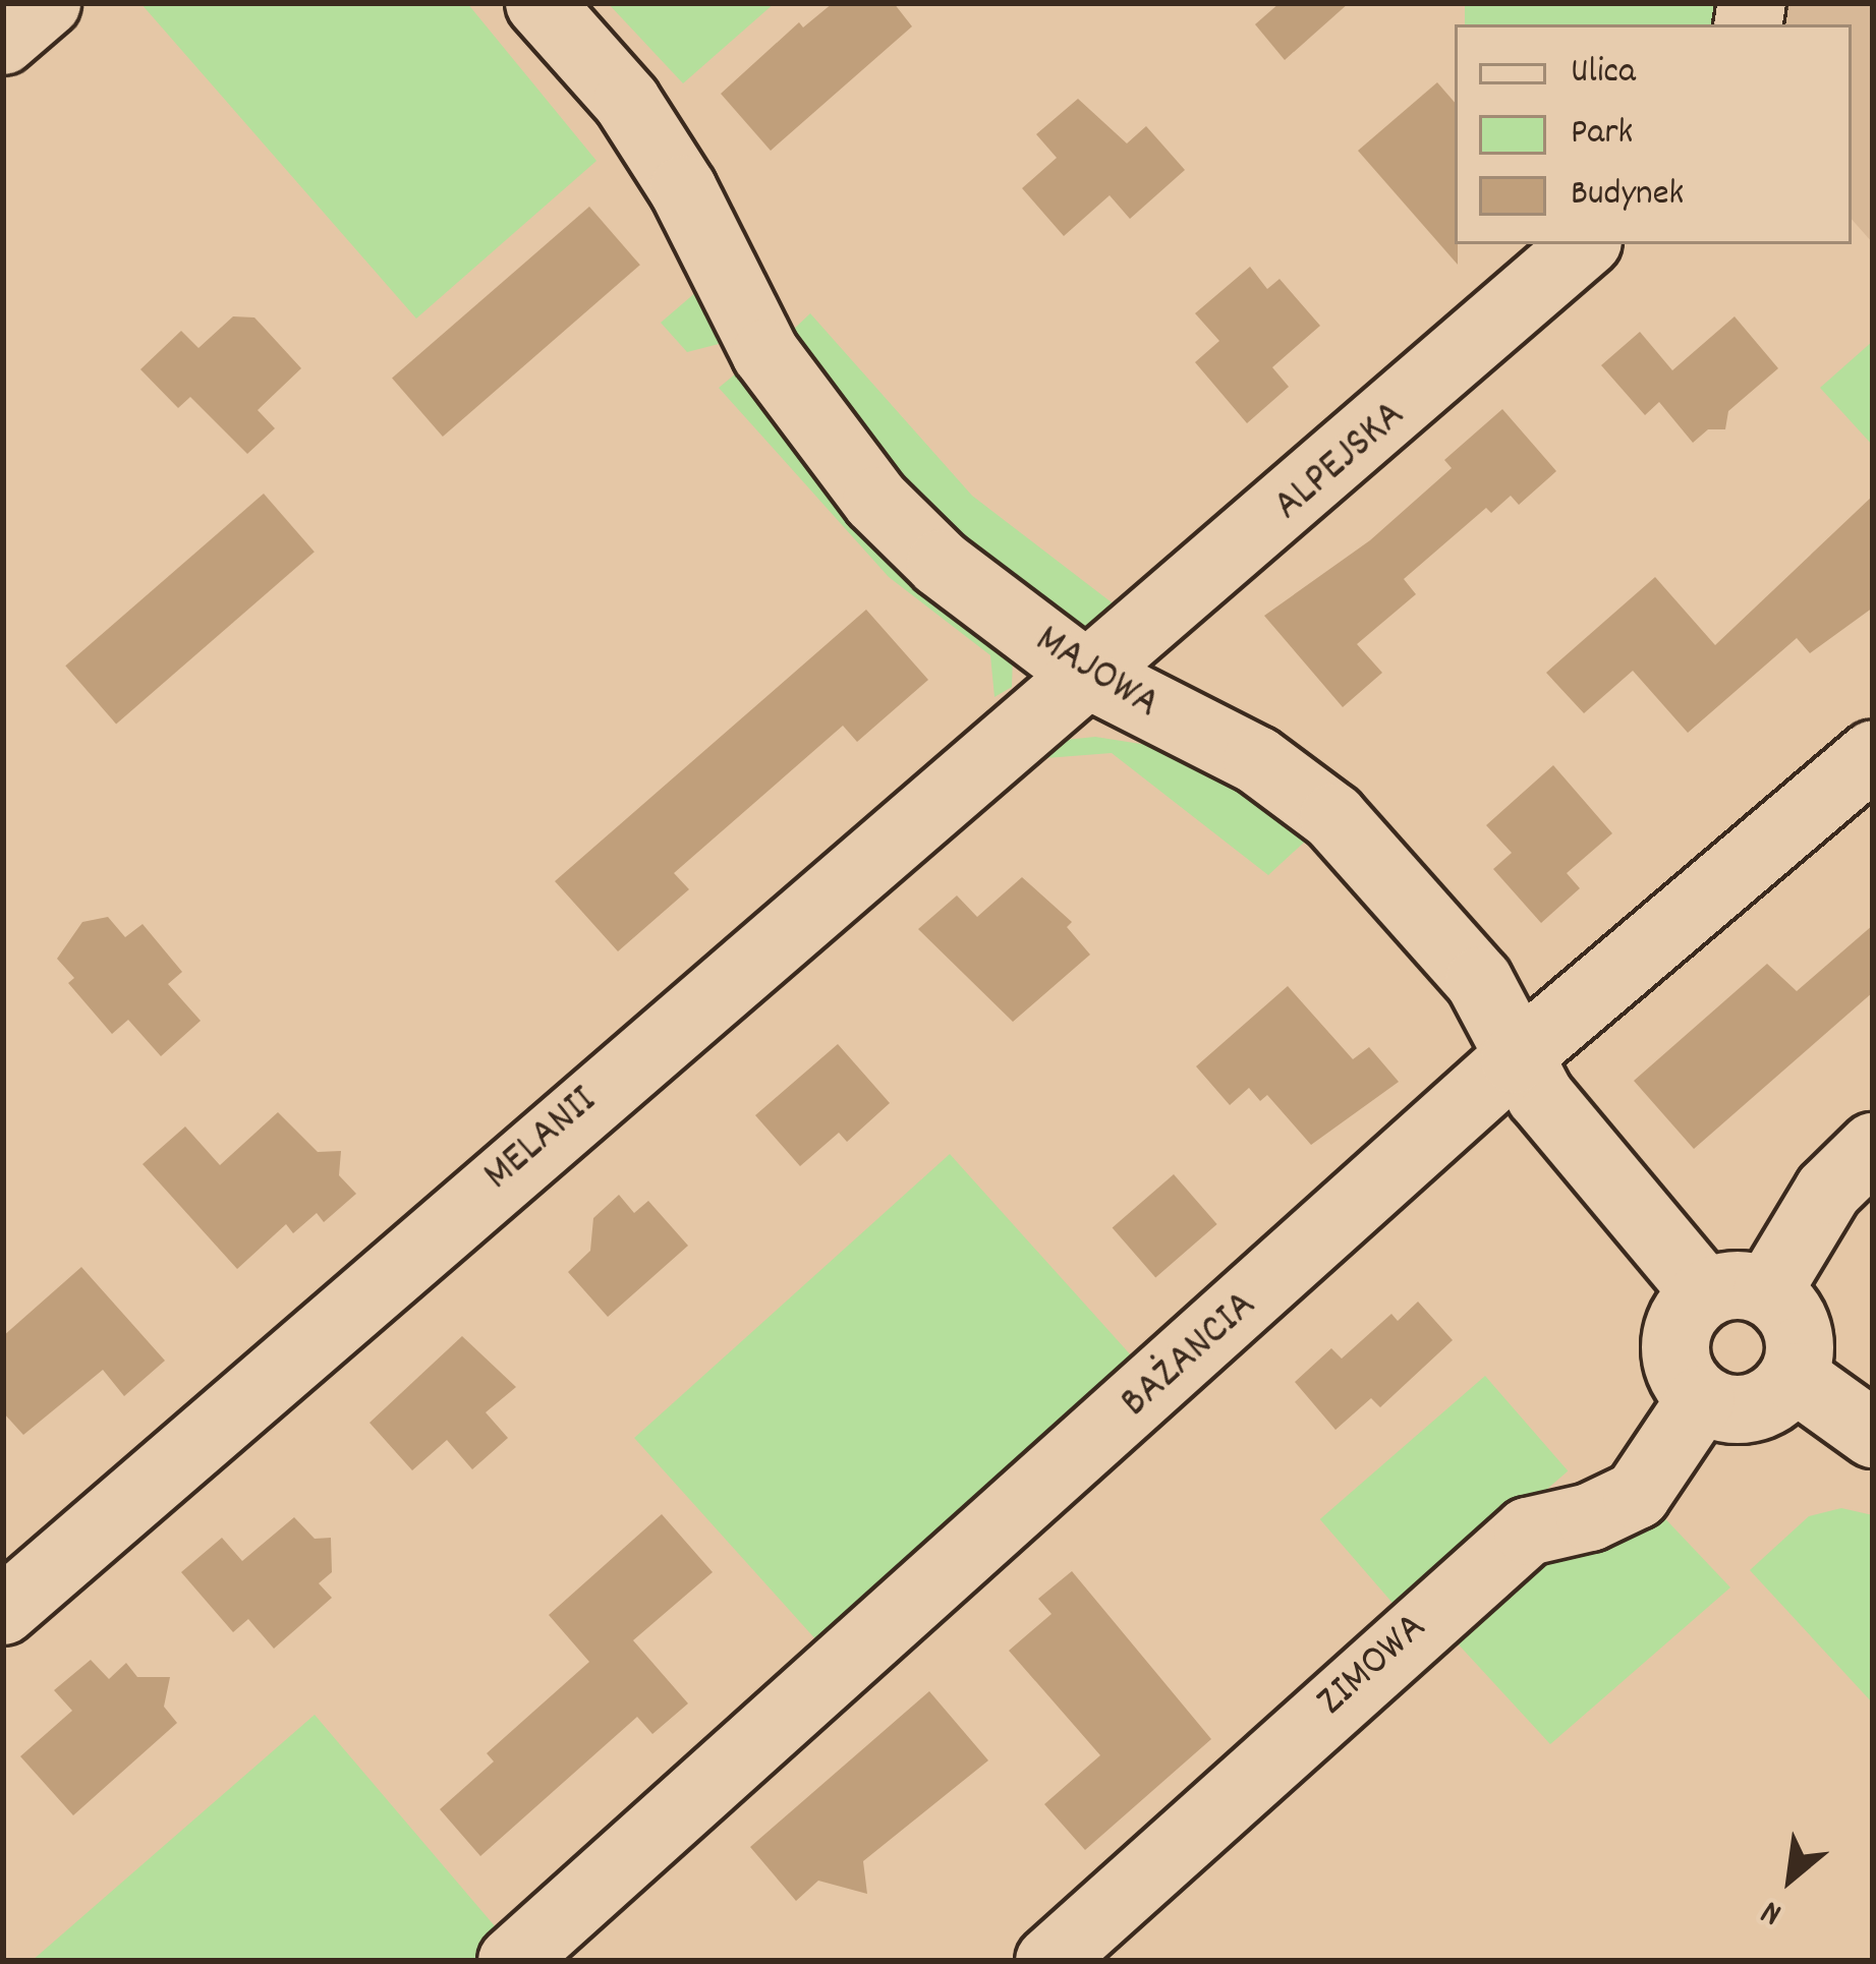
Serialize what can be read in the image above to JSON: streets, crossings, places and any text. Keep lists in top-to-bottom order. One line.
{"streets":{"street":["ALPEJSKA","MAJOWA","MELANII","BAŻANCIA","ZIMOWA"]},"crossings":[["ALPEJSKA","MAJOWA"],["ALPEJSKA","MELANII"],["MAJOWA","MELANII"],["MAJOWA","BAŻANCIA"],["MAJOWA","ZIMOWA"]],"legend":["Ulica","Park","Budynek"],"north":"bottom left"}
